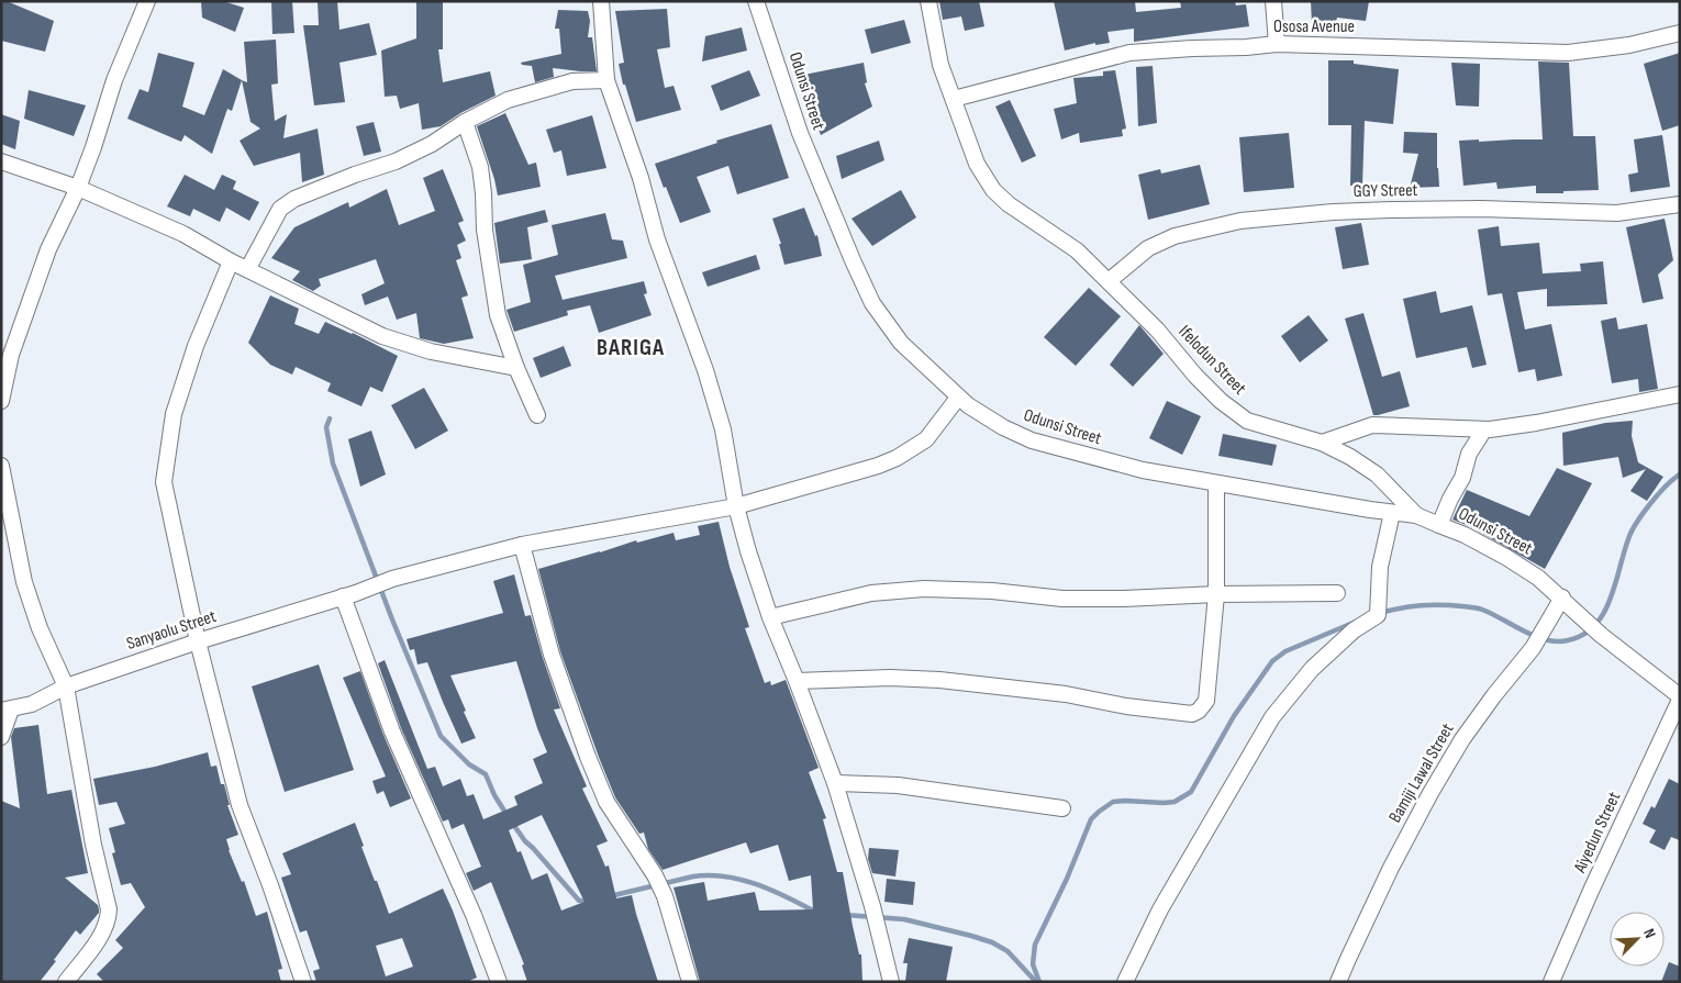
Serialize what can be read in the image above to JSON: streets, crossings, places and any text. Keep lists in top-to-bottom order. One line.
{"streets":{"street":["Ososa Avenue","Odunsi Street","GGY Street","Ifelodun Street","Sanyaolu Street","Bamiji Lawal Street","Aiyedun Street"]},"crossings":[["Ososa Avenue","Ifelodun Street"],["Odunsi Street","Ifelodun Street"],["Odunsi Street","Sanyaolu Street"],["Odunsi Street","Bamiji Lawal Street"],["Odunsi Street","Aiyedun Street"],["GGY Street","Ifelodun Street"]],"districts":["BARIGA"],"north":"top right"}
